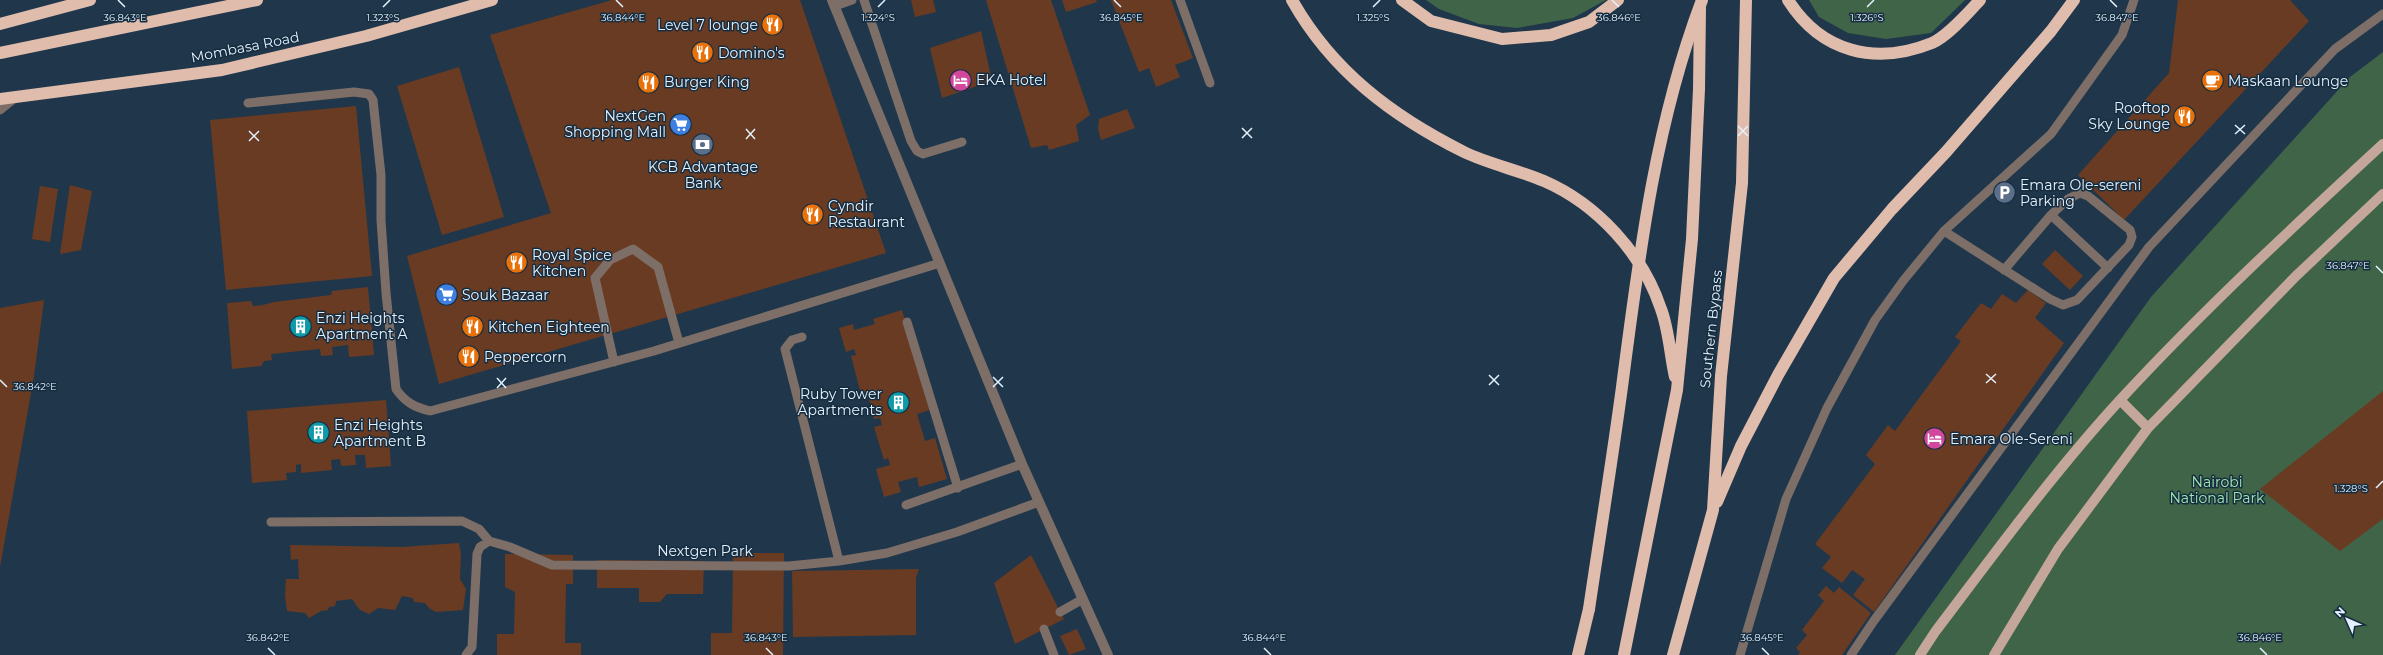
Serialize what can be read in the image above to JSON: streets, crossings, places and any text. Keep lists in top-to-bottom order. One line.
{"streets":{"highway":["Mombasa Road","Southern Bypass"],"lane":["Nextgen Park"]},"parks":["Nairobi National Park"],"places":{"restaurant":["Level 7 lounge","Domino's","Burger King","Rooftop Sky Lounge","Cyndir Restaurant","Royal Spice Kitchen","Kitchen Eighteen","Peppercorn"],"hotel":["EKA Hotel","Emara Ole-Sereni"],"cafe":["Maskaan Lounge"],"supermarket":["NextGen Shopping Mall","Souk Bazaar"],"bank":["KCB Advantage Bank"],"parking":["Emara Ole-sereni Parking"],"building":["Enzi Heights Apartment A","Ruby Tower Apartments","Enzi Heights Apartment B"]},"north":"top left","coordinates":["36.843°E","1.323°S","36.844°E","1.324°S","36.845°E","36.846°E","36.847°E","1.325°S","1.326°S","36.842°E","1.328°S"]}
